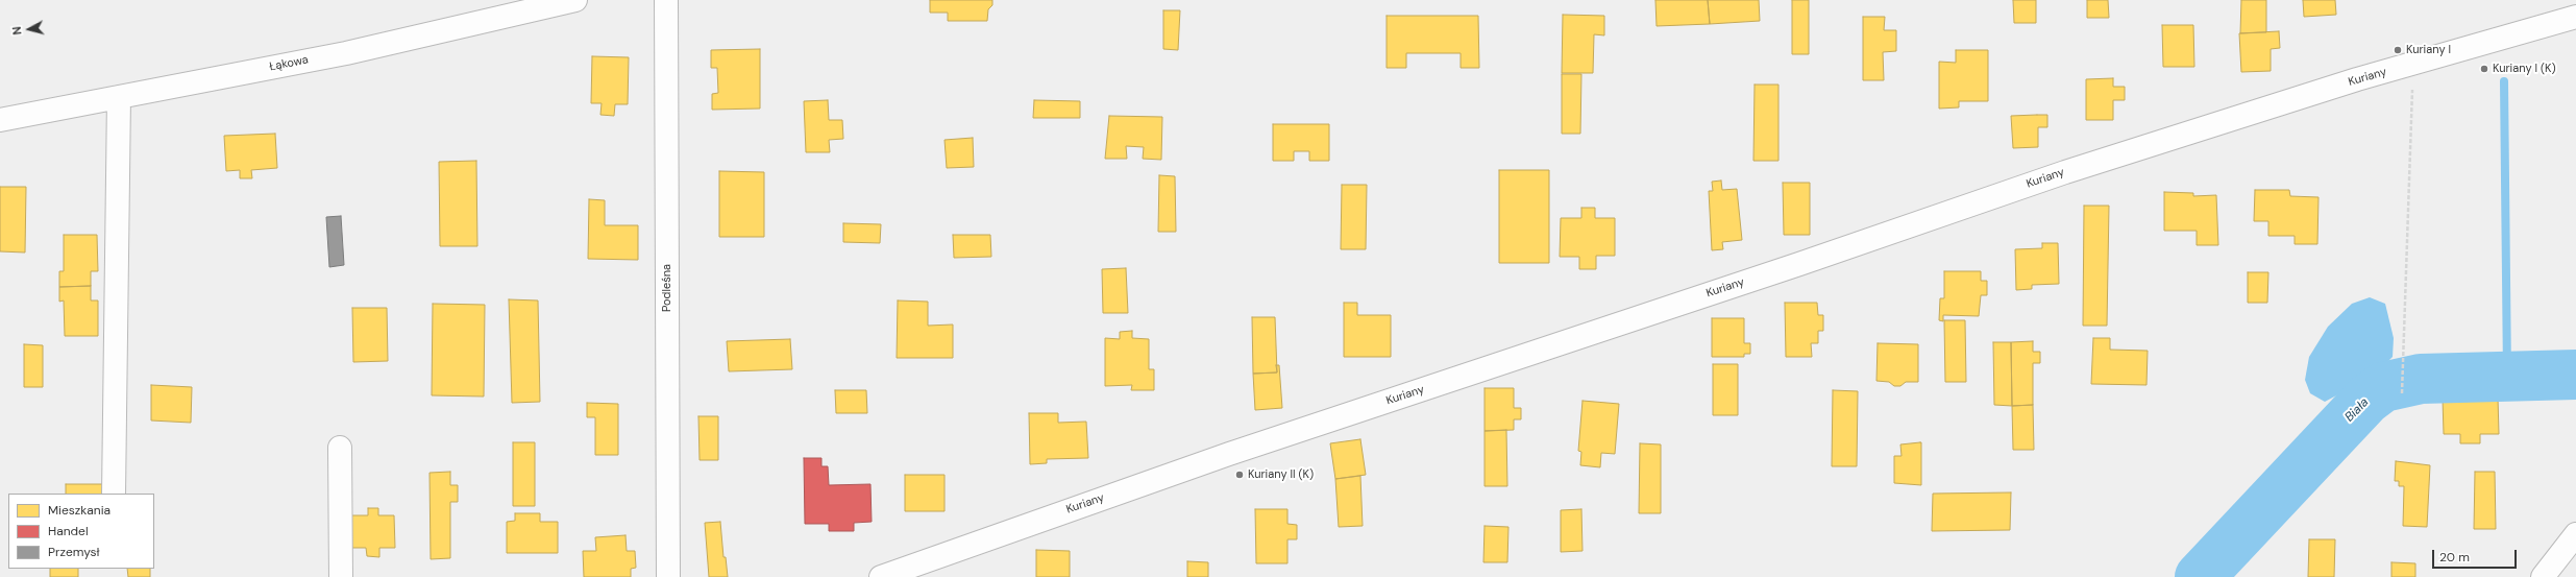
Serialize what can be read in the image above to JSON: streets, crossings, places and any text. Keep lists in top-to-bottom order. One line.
{"streets":{"main road":["Łąkowa","Kuriany","Podleśna"]},"water":["Biała"],"places":["Kuriany I","Kuriany I (K)","Kuriany II (K)"],"legend":["Mieszkania","Handel","Przemysł"],"scale_bar":"20 m","north":"left"}
